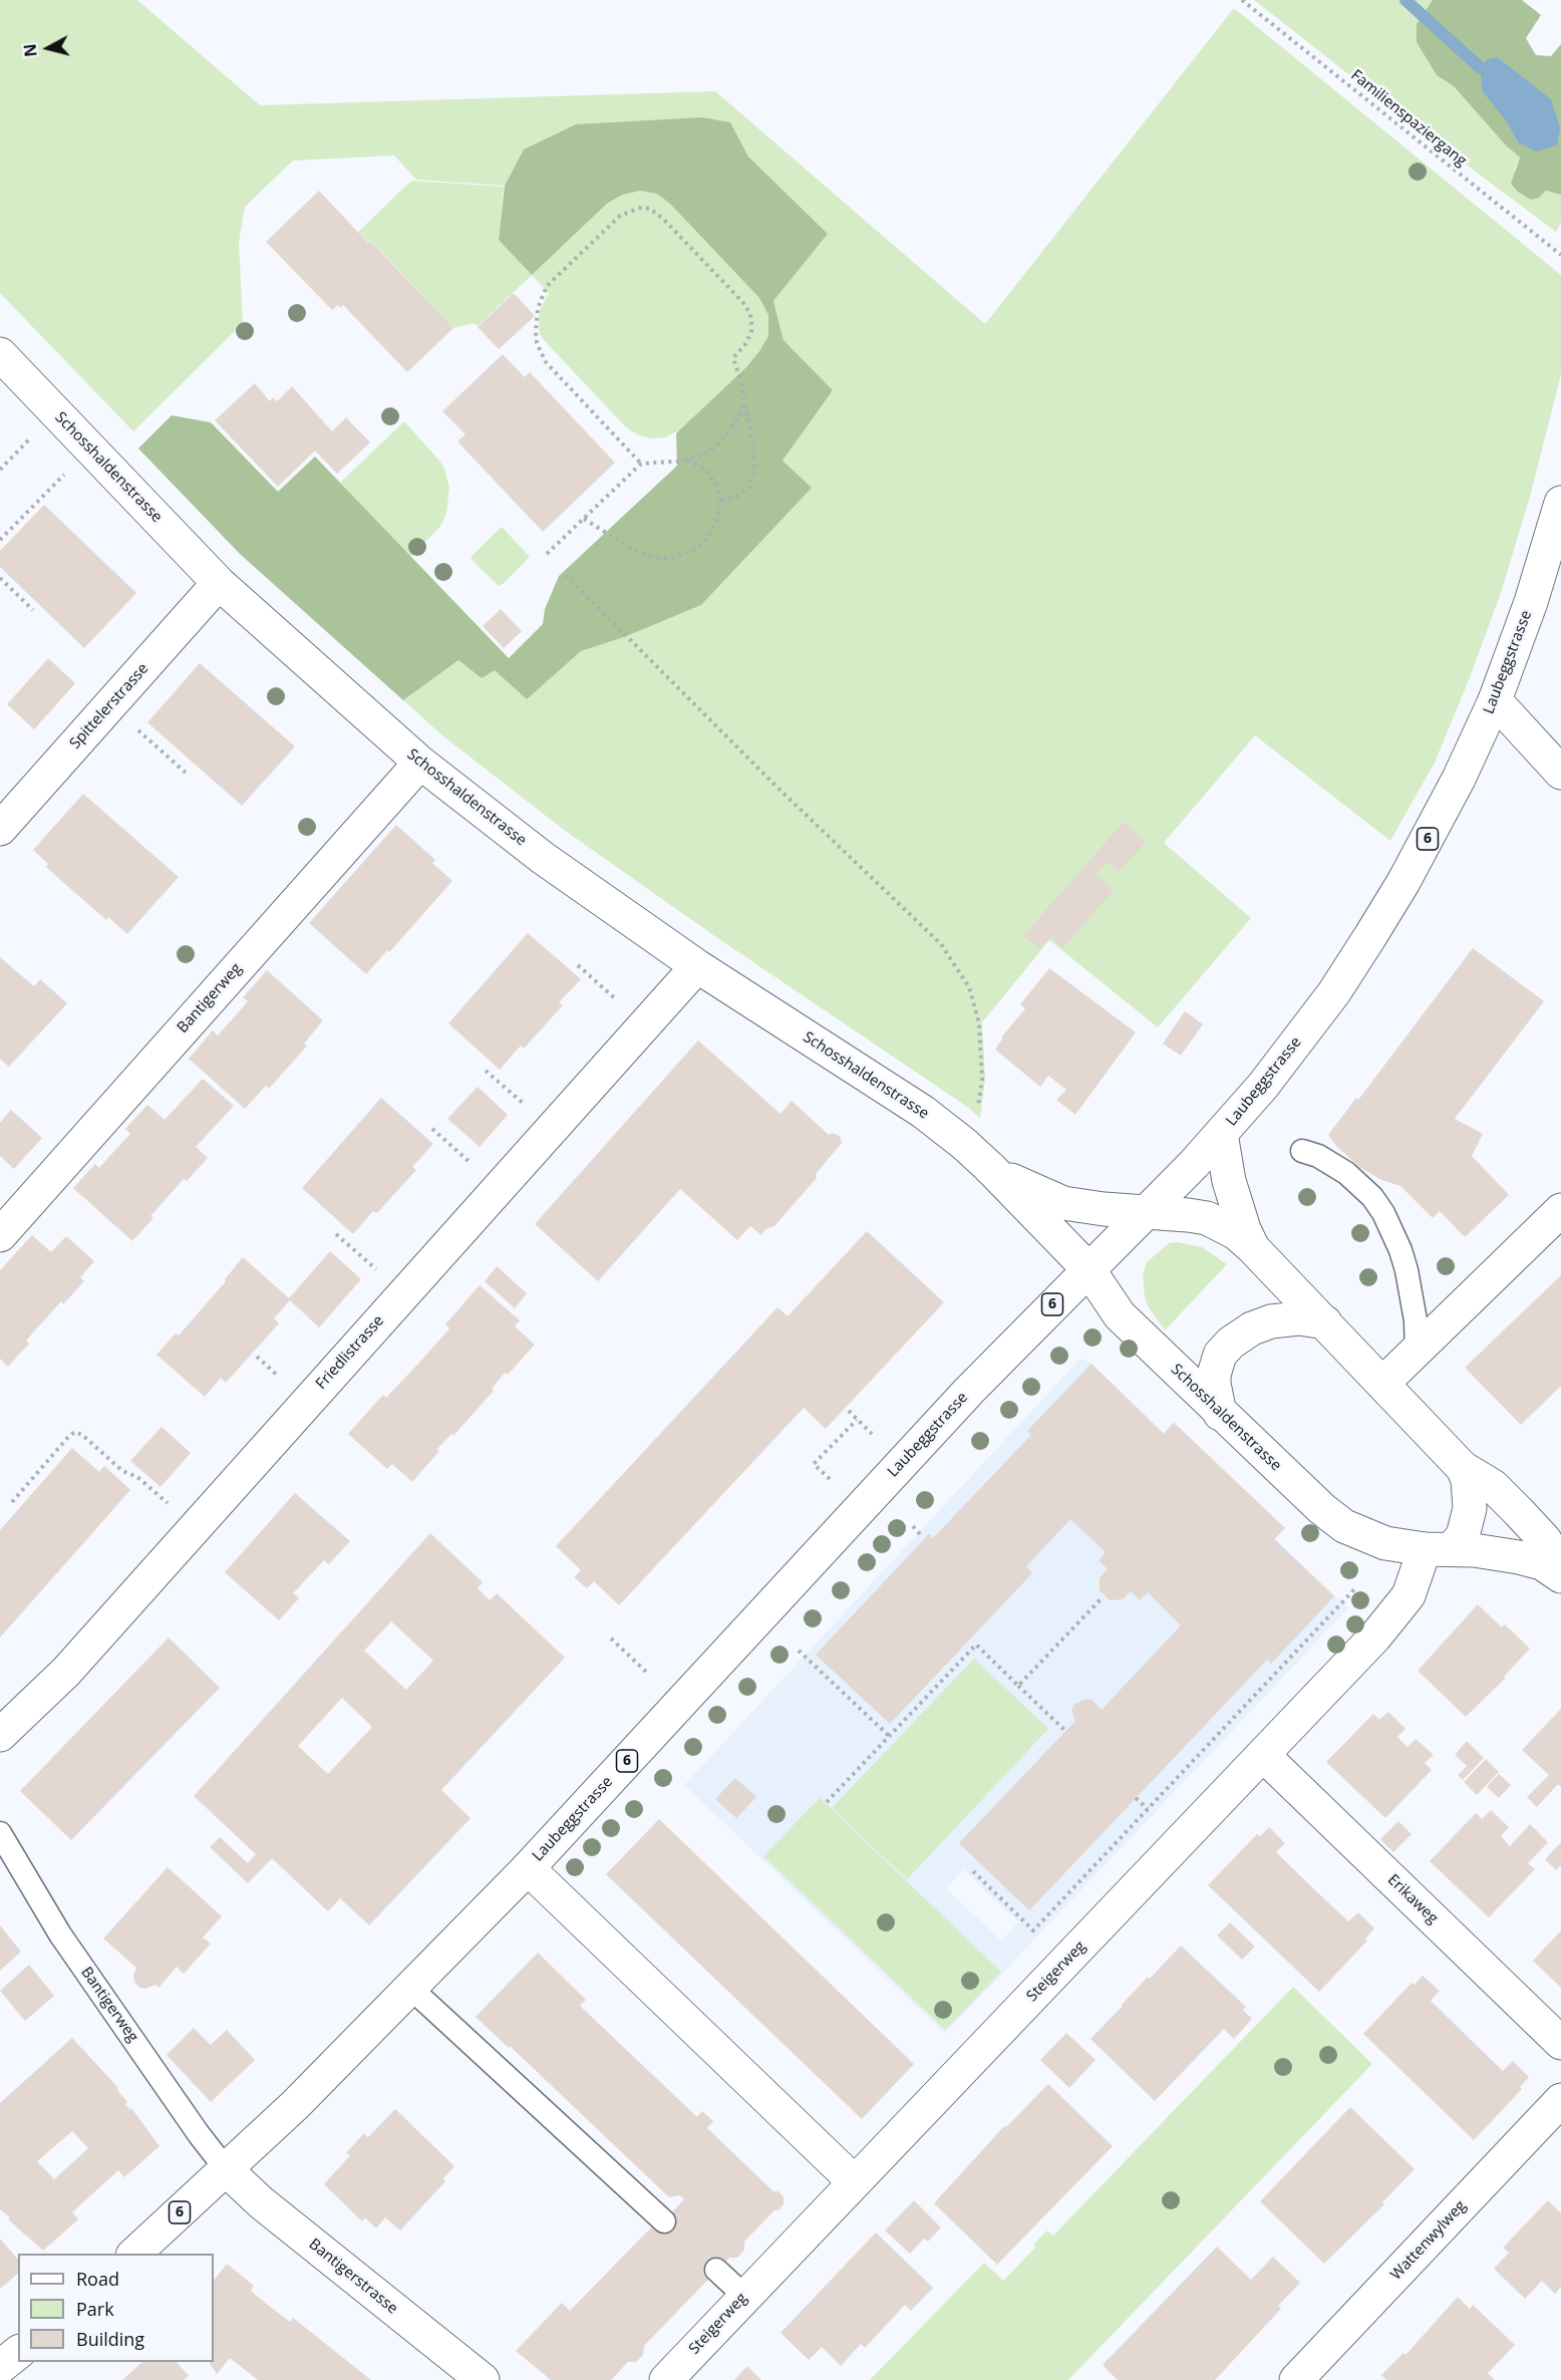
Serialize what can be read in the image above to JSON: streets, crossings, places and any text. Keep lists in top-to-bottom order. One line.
{"streets":{"street":["Schosshaldenstrasse","Laubeggstrasse","Spittelerstrasse","6","Bantigerweg","Friedlistrasse","Erikaweg","Steigerweg","Wattenwylweg","Bantigerstrasse"],"path":["Familienspaziergang"]},"crossings":[["Schosshaldenstrasse","Laubeggstrasse"],["Schosshaldenstrasse","Spittelerstrasse"],["Schosshaldenstrasse","Bantigerweg"],["Schosshaldenstrasse","Friedlistrasse"],["Schosshaldenstrasse","Steigerweg"],["Laubeggstrasse","Bantigerweg"],["Laubeggstrasse","Bantigerstrasse"],["Bantigerweg","Bantigerstrasse"],["Erikaweg","Steigerweg"]],"legend":["Road","Park","Building"],"north":"left"}
